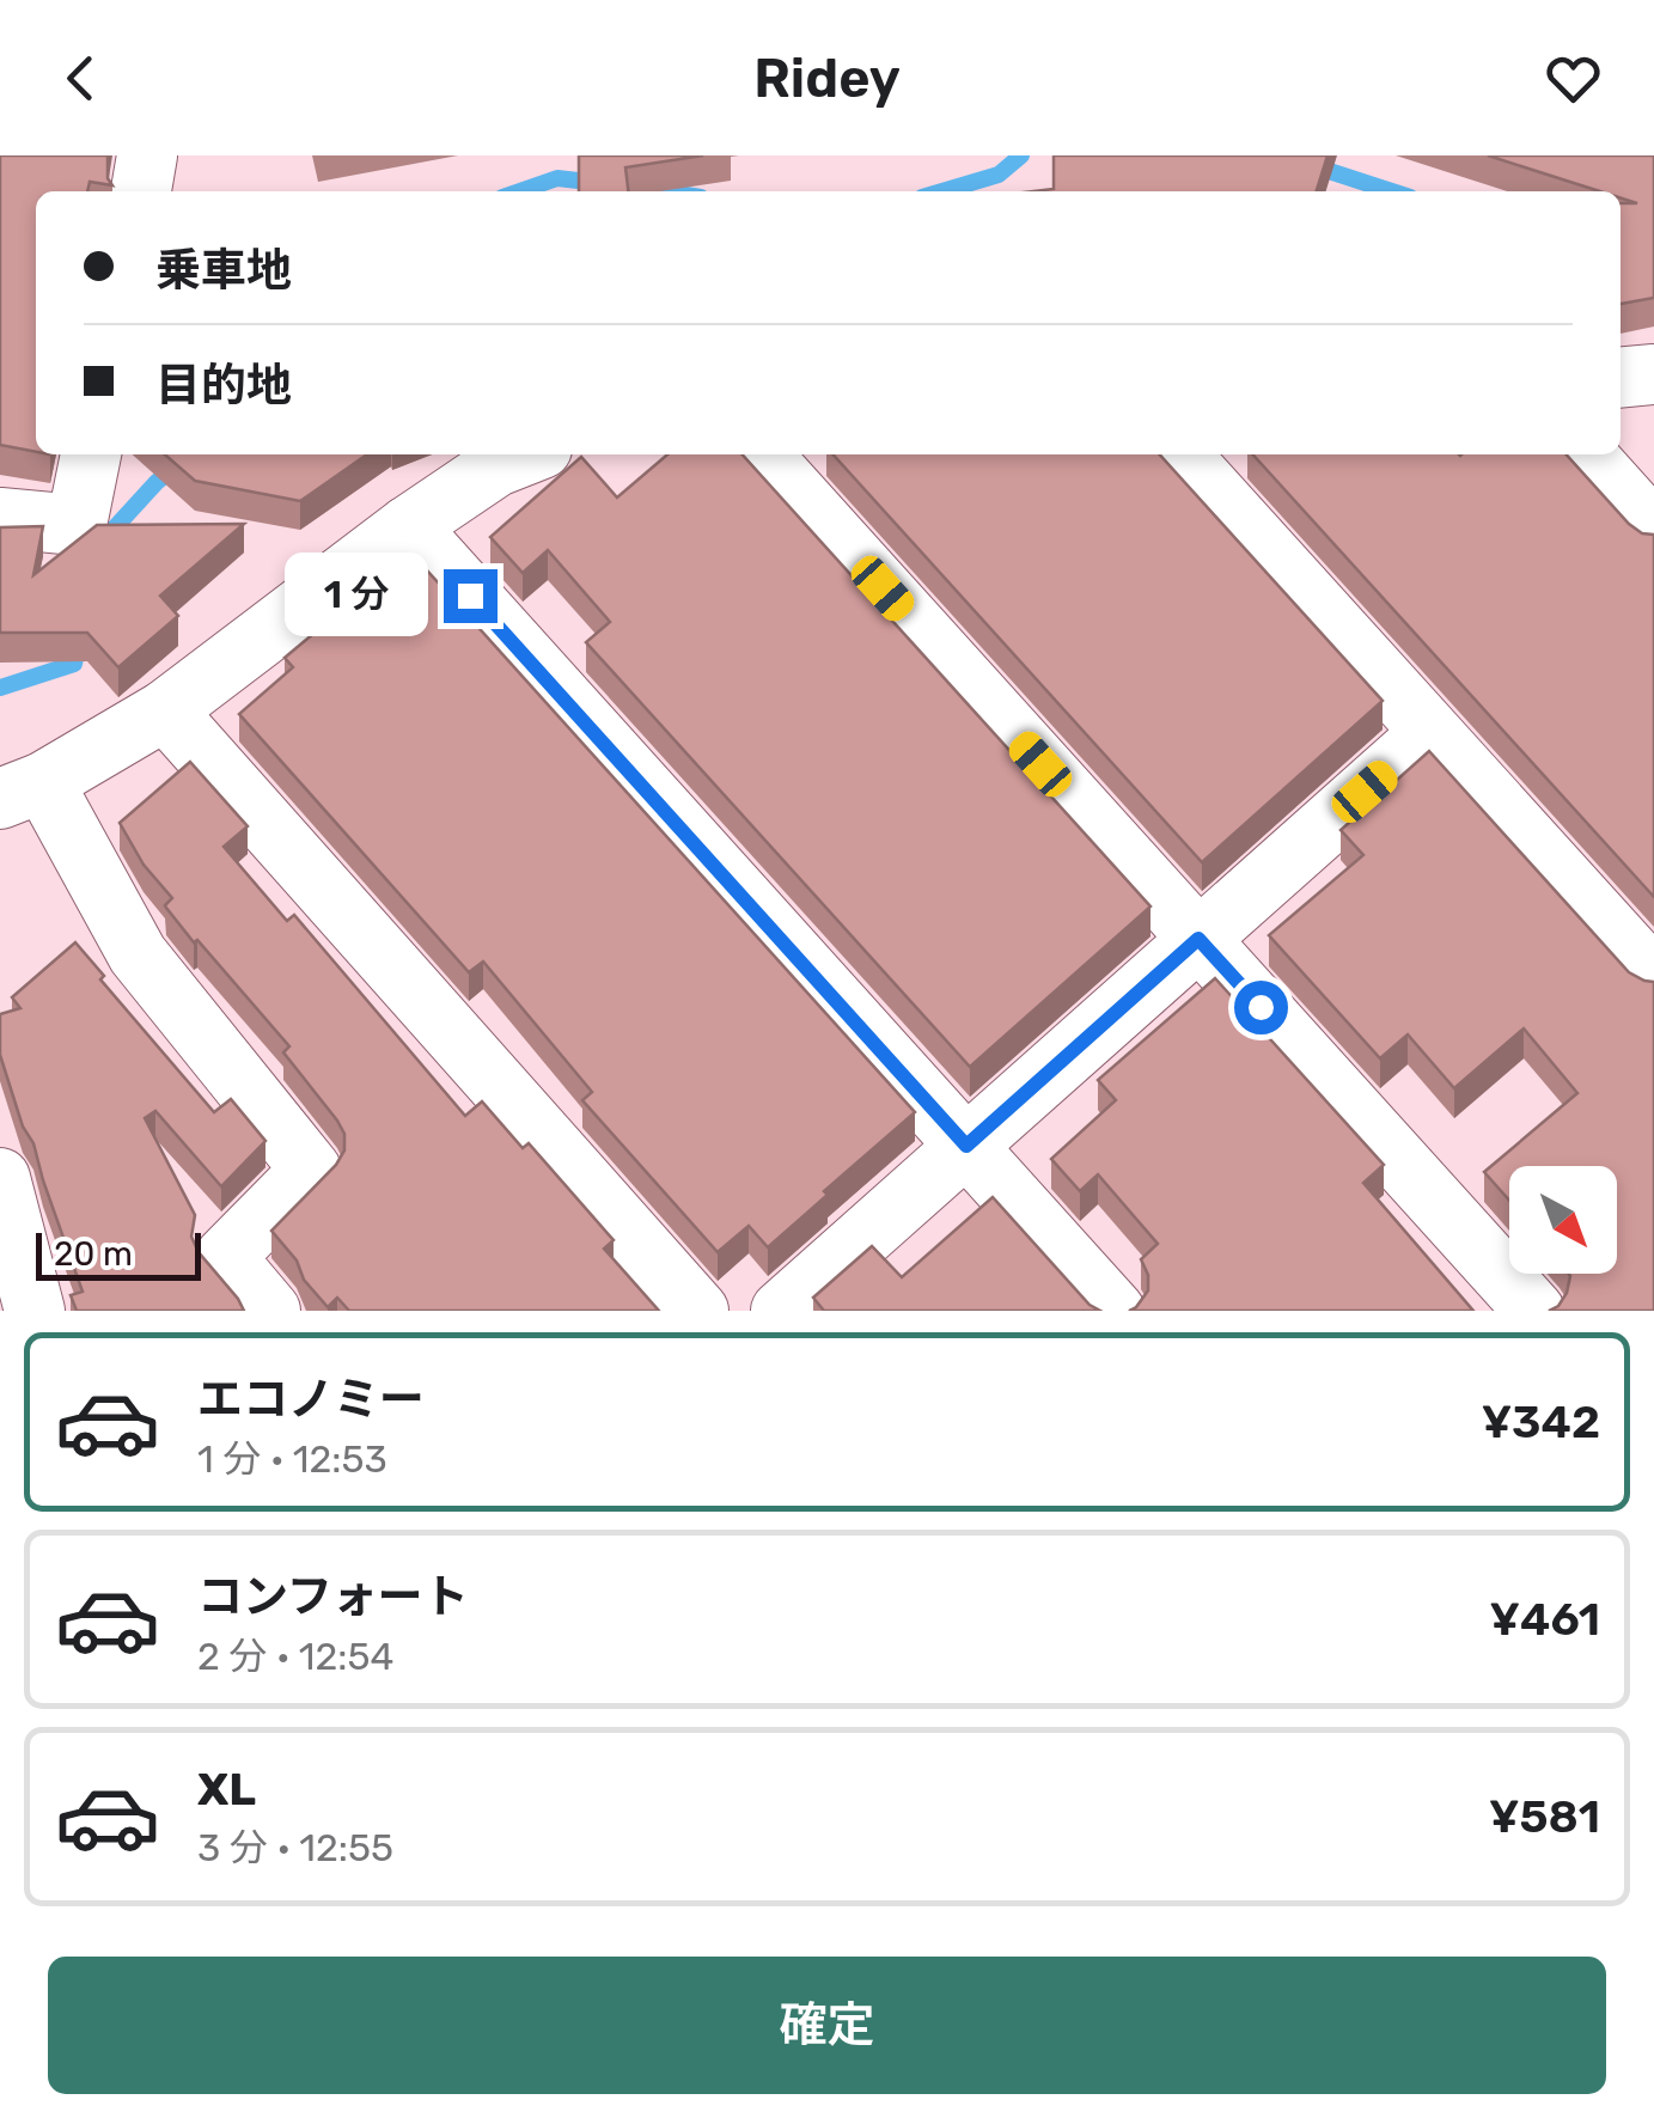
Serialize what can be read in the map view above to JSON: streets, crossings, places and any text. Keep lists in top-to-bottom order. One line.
{"scale_bar":"20 m","north":"bottom right","page":{"header":"Ridey","banner":["乗車地","目的地"],"bubble":"1 分","scale":"20 m","list":[{"name":"エコノミー","note":"1 分 · 12:53","value":"¥342"},{"name":"コンフォート","note":"2 分 · 12:54","value":"¥461"},{"name":"XL","note":"3 分 · 12:55","value":"¥581"}],"buttons":"確定"}}
